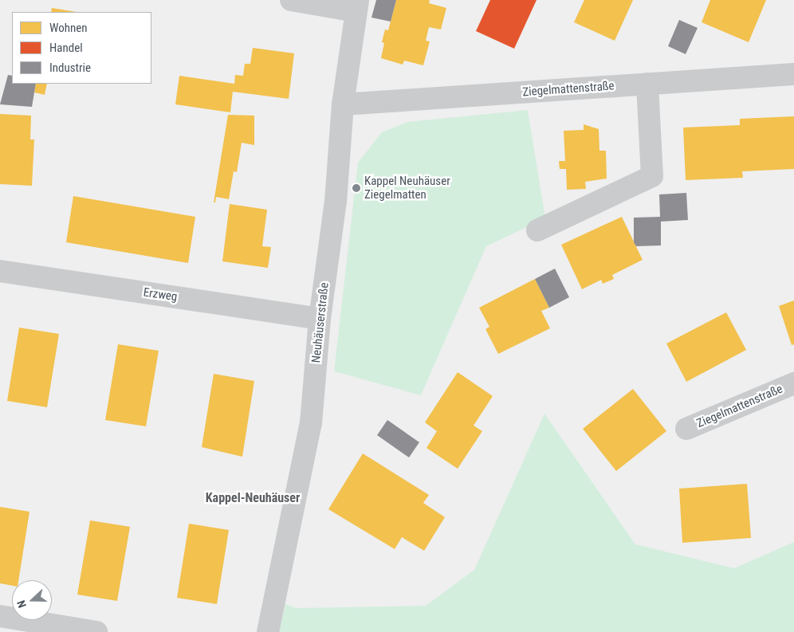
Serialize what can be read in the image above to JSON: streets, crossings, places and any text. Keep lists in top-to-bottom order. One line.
{"streets":{"street":["Ziegelmattenstraße","Erzweg","Neuhäuserstraße"]},"crossings":[["Ziegelmattenstraße","Neuhäuserstraße"],["Erzweg","Neuhäuserstraße"]],"districts":["Kappel-Neuhäuser"],"places":["Kappel Neuhäuser Ziegelmatten"],"legend":["Wohnen","Handel","Industrie"],"north":"left"}
